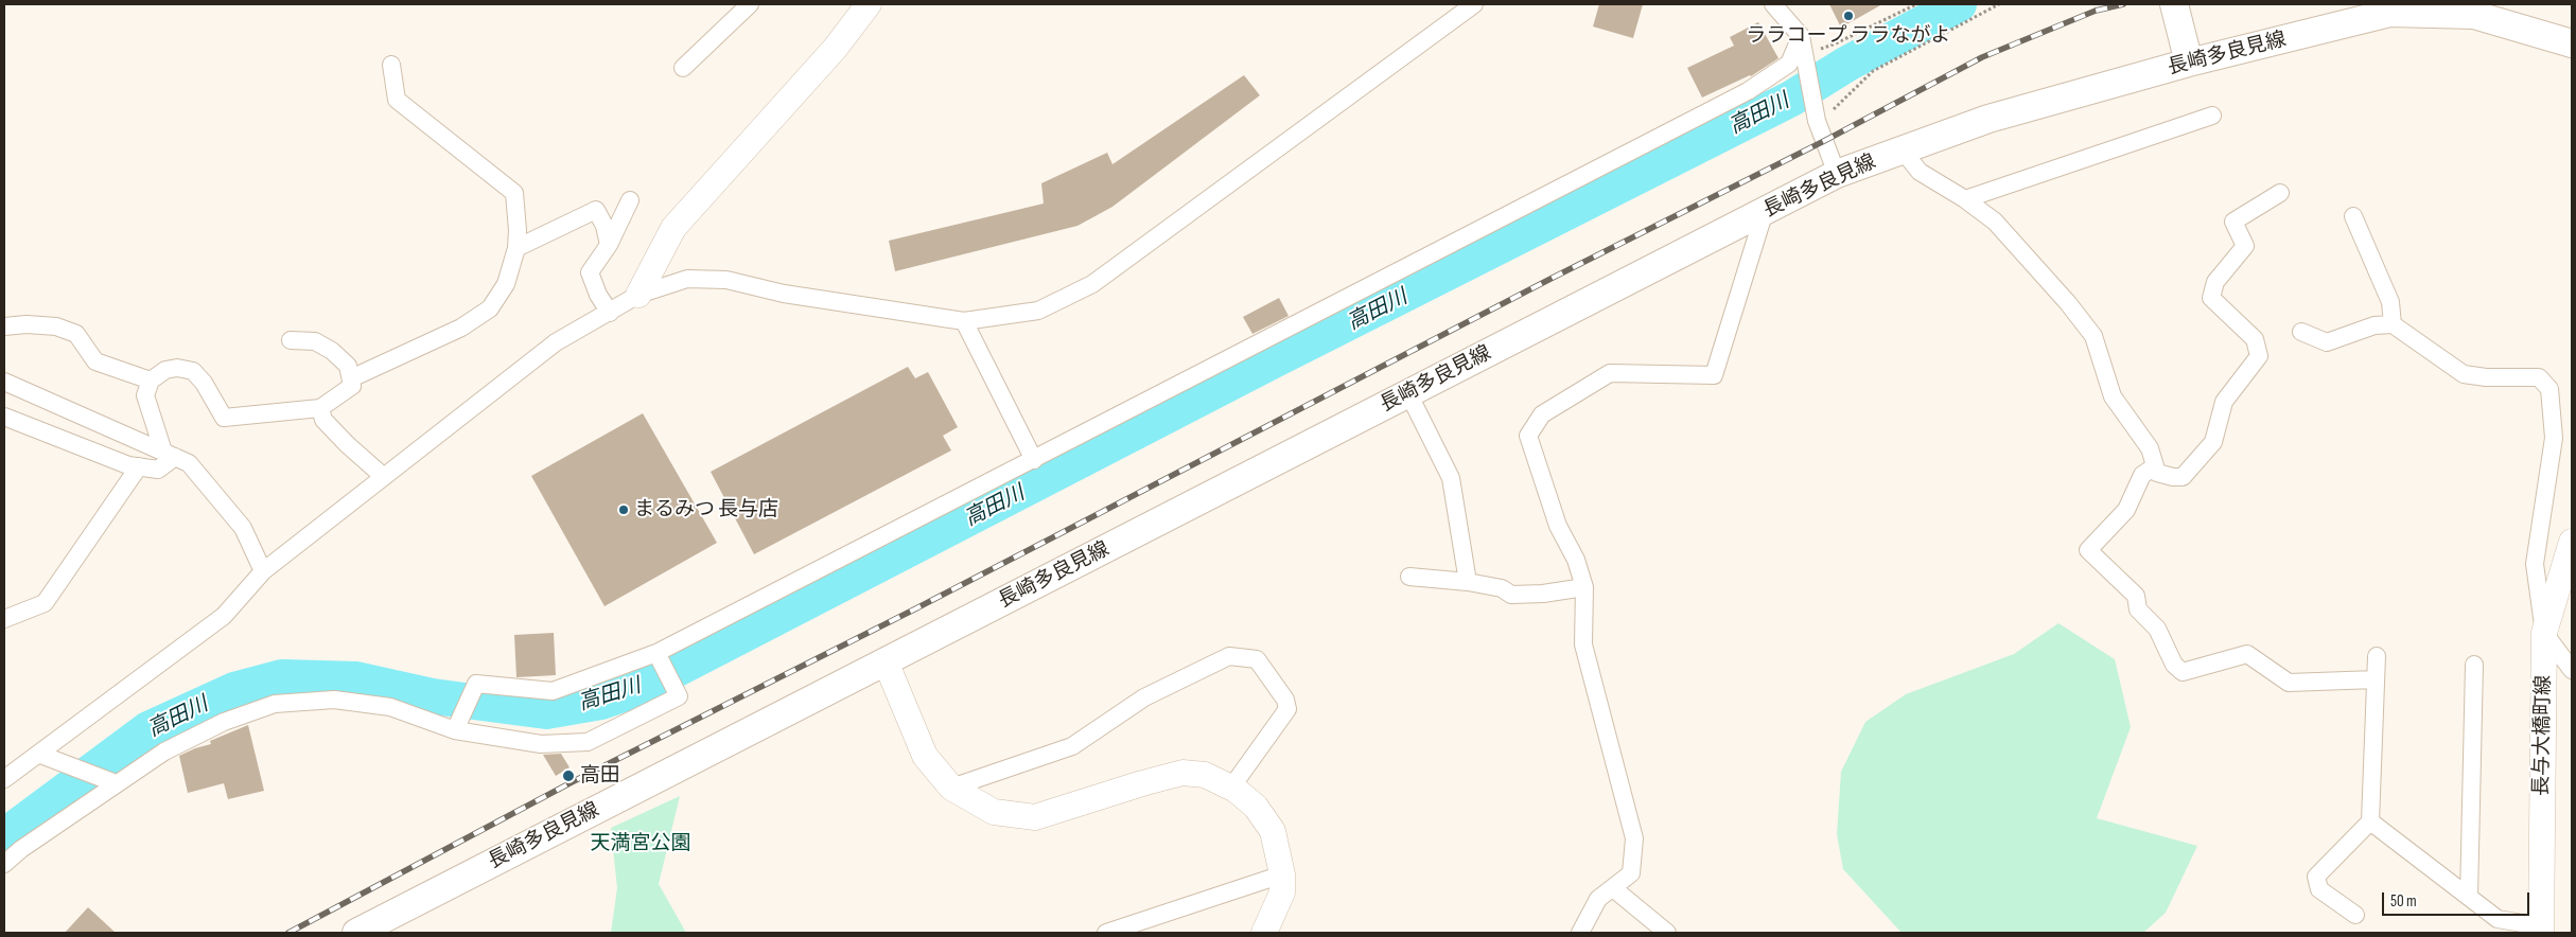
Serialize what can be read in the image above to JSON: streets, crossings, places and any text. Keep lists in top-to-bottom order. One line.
{"streets":{"main road":["長崎多良見線"],"street":["長与大橋町線"]},"water":["高田川"],"parks":["天満宮公園"],"places":["ララコープ ララながよ","まるみつ 長与店","高田"],"scale_bar":"50 m"}
